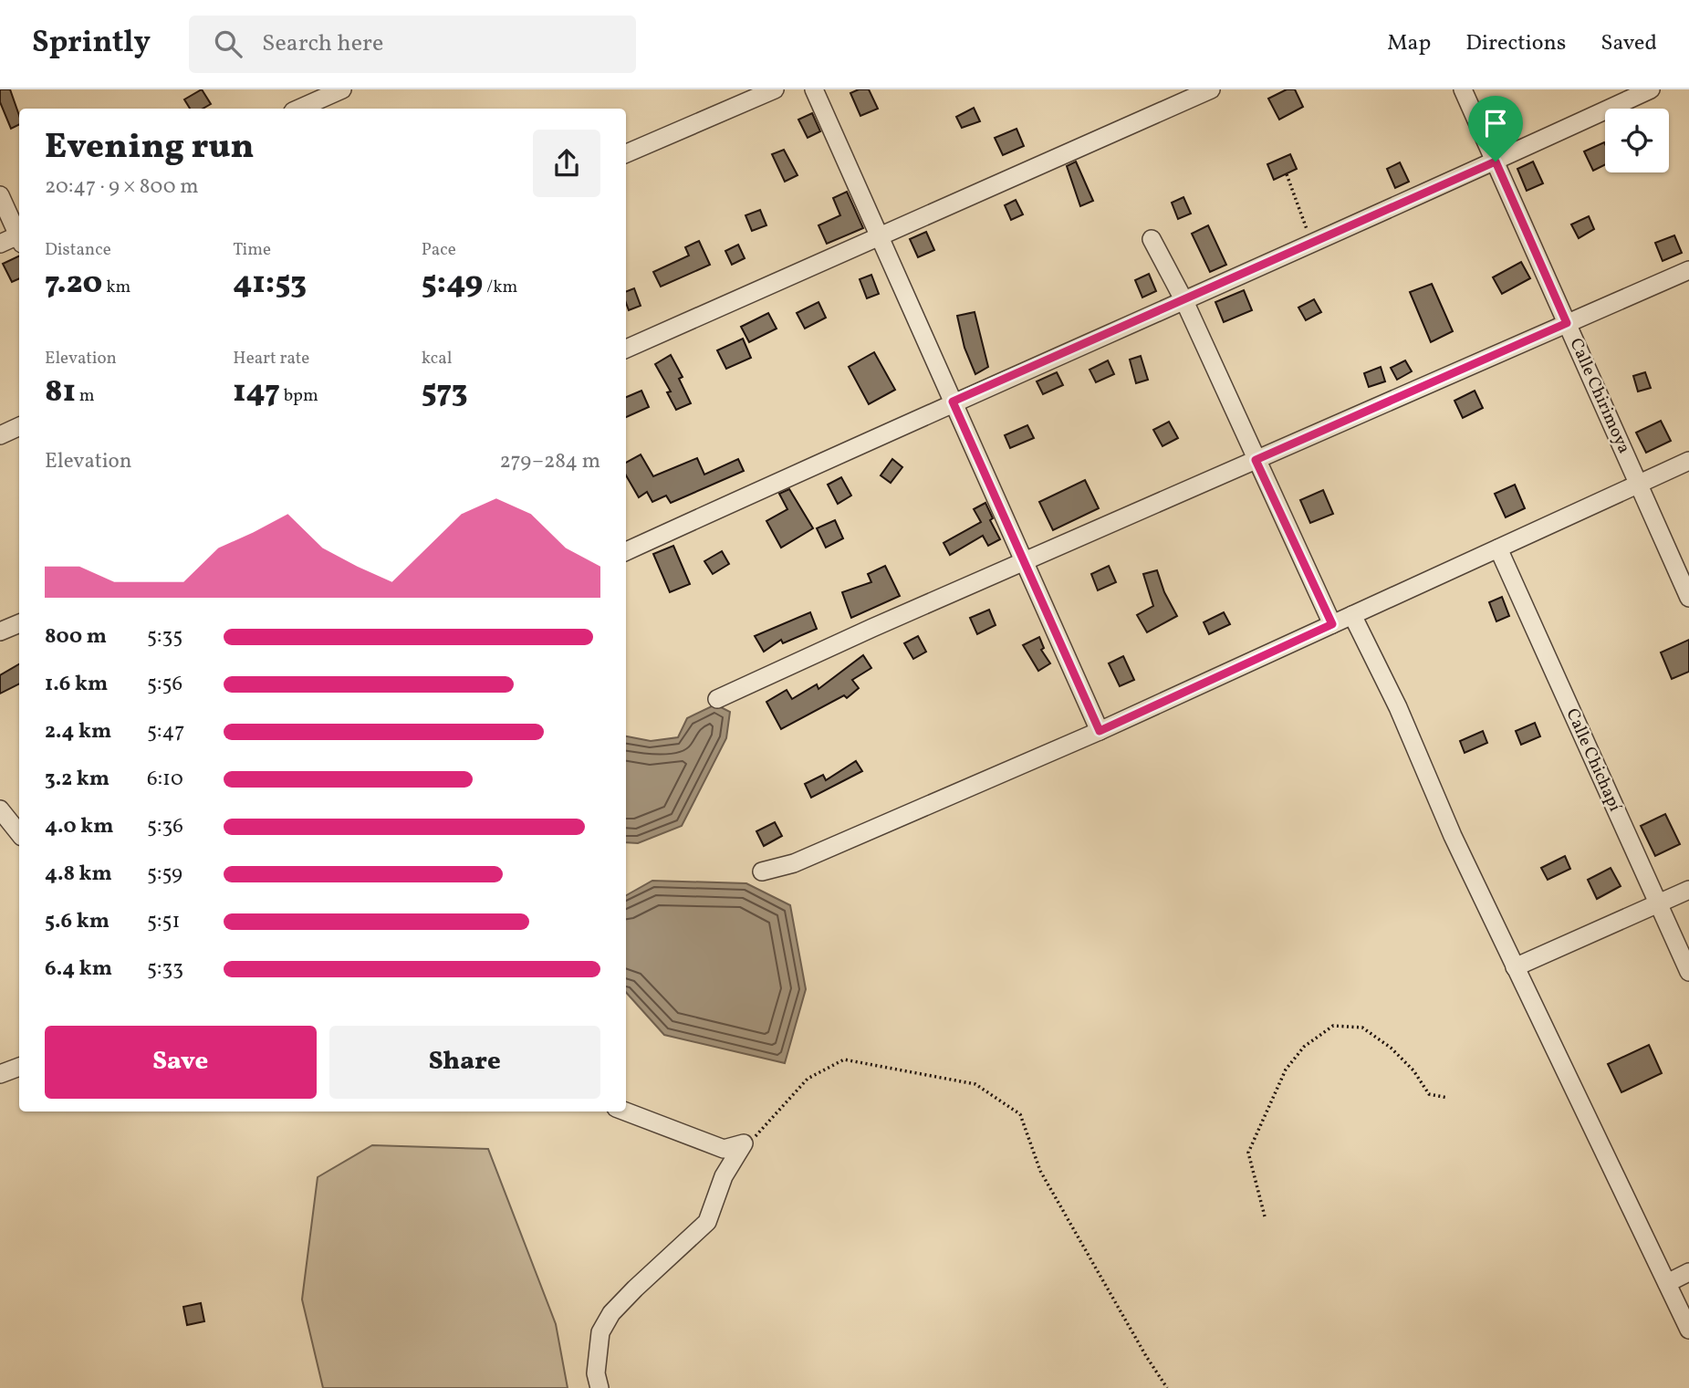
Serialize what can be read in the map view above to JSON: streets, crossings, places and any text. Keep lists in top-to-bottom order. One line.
{"streets":{"street":["Calle Chirimoya","Calle Chichapí"]},"page":{"header":"Sprintly","search":"Search here","nav":["Map","Directions","Saved"],"heading":["Evening run","20:47 · 9 × 800 m"],"stats":[["Distance","7.20 km"],["Time","41:53"],["Pace","5:49 /km"],["Elevation","81 m"],["Heart rate","147 bpm"],["kcal","573"]],"chart":["Elevation","279–284 m"],"list":[{"name":"800 m","note":"5:35"},{"name":"1.6 km","note":"5:56"},{"name":"2.4 km","note":"5:47"},{"name":"3.2 km","note":"6:10"},{"name":"4.0 km","note":"5:36"},{"name":"4.8 km","note":"5:59"},{"name":"5.6 km","note":"5:51"},{"name":"6.4 km","note":"5:33"}],"buttons":["Save","Share"]}}
